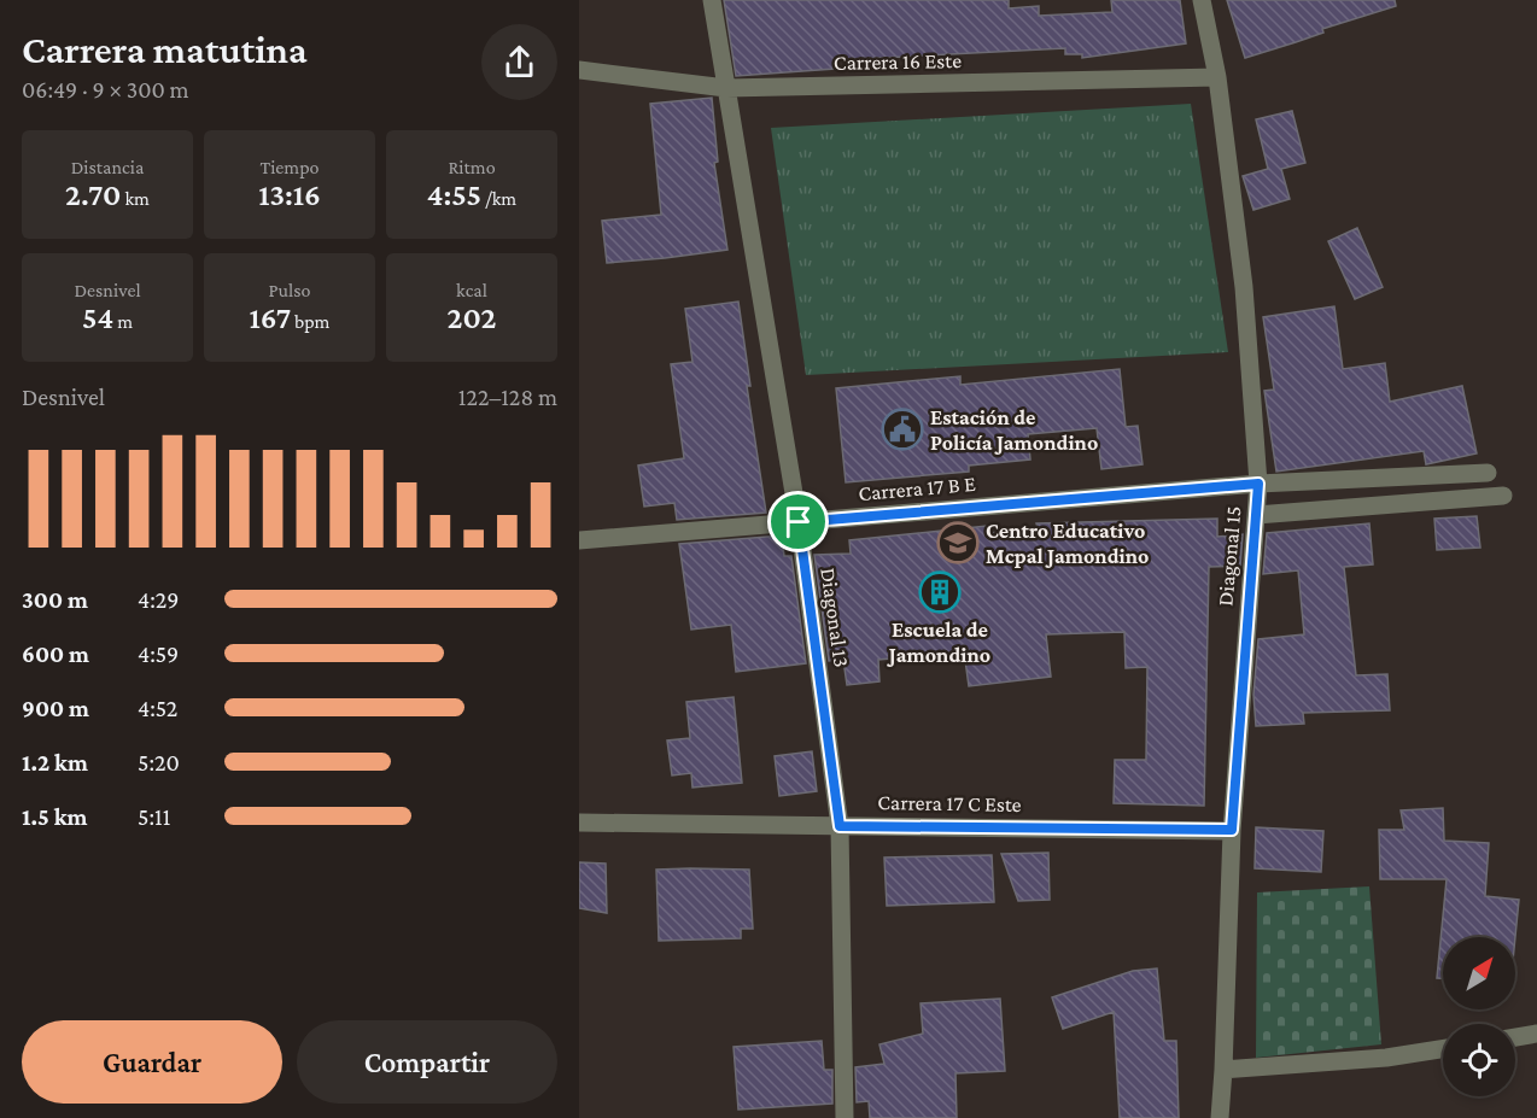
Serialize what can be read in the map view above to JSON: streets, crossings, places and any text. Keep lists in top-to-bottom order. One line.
{"streets":{"street":["Carrera 16 Este","Carrera 17 B E","Diagonal 15","Diagonal 13","Carrera 17 C Este"]},"crossings":[["Carrera 16 Este","Diagonal 15"],["Carrera 16 Este","Diagonal 13"],["Carrera 17 B E","Diagonal 15"],["Carrera 17 B E","Diagonal 13"],["Diagonal 15","Carrera 17 C Este"],["Diagonal 13","Carrera 17 C Este"]],"places":{"public building":["Estación de Policía Jamondino"],"school or university":["Centro Educativo Mcpal Jamondino"],"building":["Escuela de Jamondino"]},"north":"top right","page":{"heading":["Carrera matutina","06:49 · 9 × 300 m"],"stats":[["Distancia","2.70 km"],["Tiempo","13:16"],["Ritmo","4:55 /km"],["Desnivel","54 m"],["Pulso","167 bpm"],["kcal","202"]],"chart":["Desnivel","122–128 m"],"list":[{"name":"300 m","note":"4:29"},{"name":"600 m","note":"4:59"},{"name":"900 m","note":"4:52"},{"name":"1.2 km","note":"5:20"},{"name":"1.5 km","note":"5:11"}],"buttons":["Guardar","Compartir"]}}
